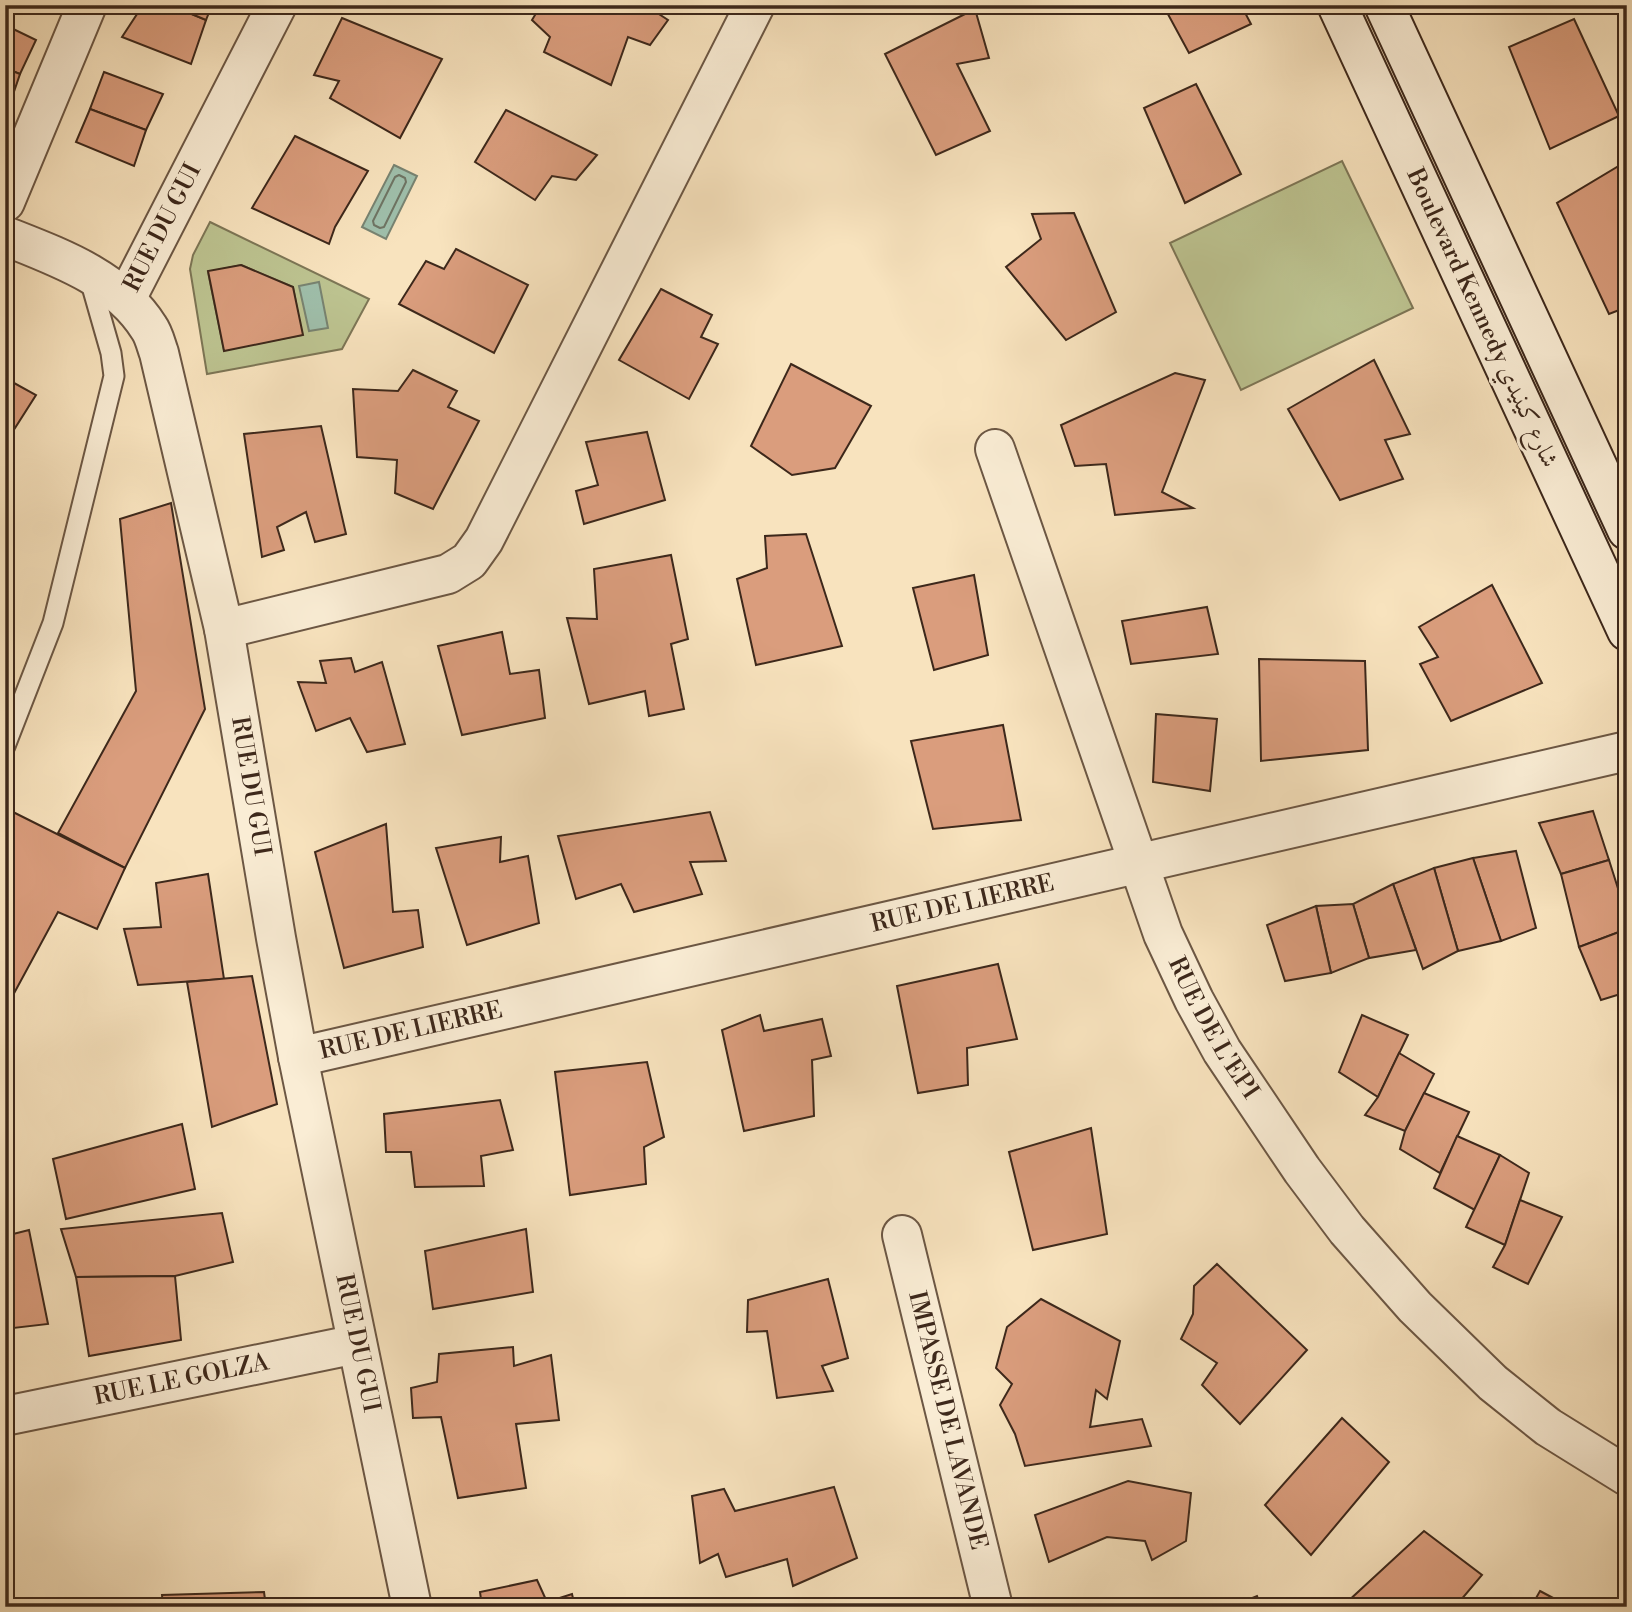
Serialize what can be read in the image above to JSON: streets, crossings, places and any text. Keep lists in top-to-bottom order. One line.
{"streets":{"street":["RUE DU GUI","Boulevard Kennedy شارع كينيدي","RUE DE LIERRE","RUE DE L'EPI","RUE LE GOLZA","IMPASSE DE LAVANDE"]},"crossings":[["RUE DU GUI","RUE DE LIERRE"],["RUE DU GUI","RUE LE GOLZA"],["RUE DE LIERRE","RUE DE L'EPI"]]}
